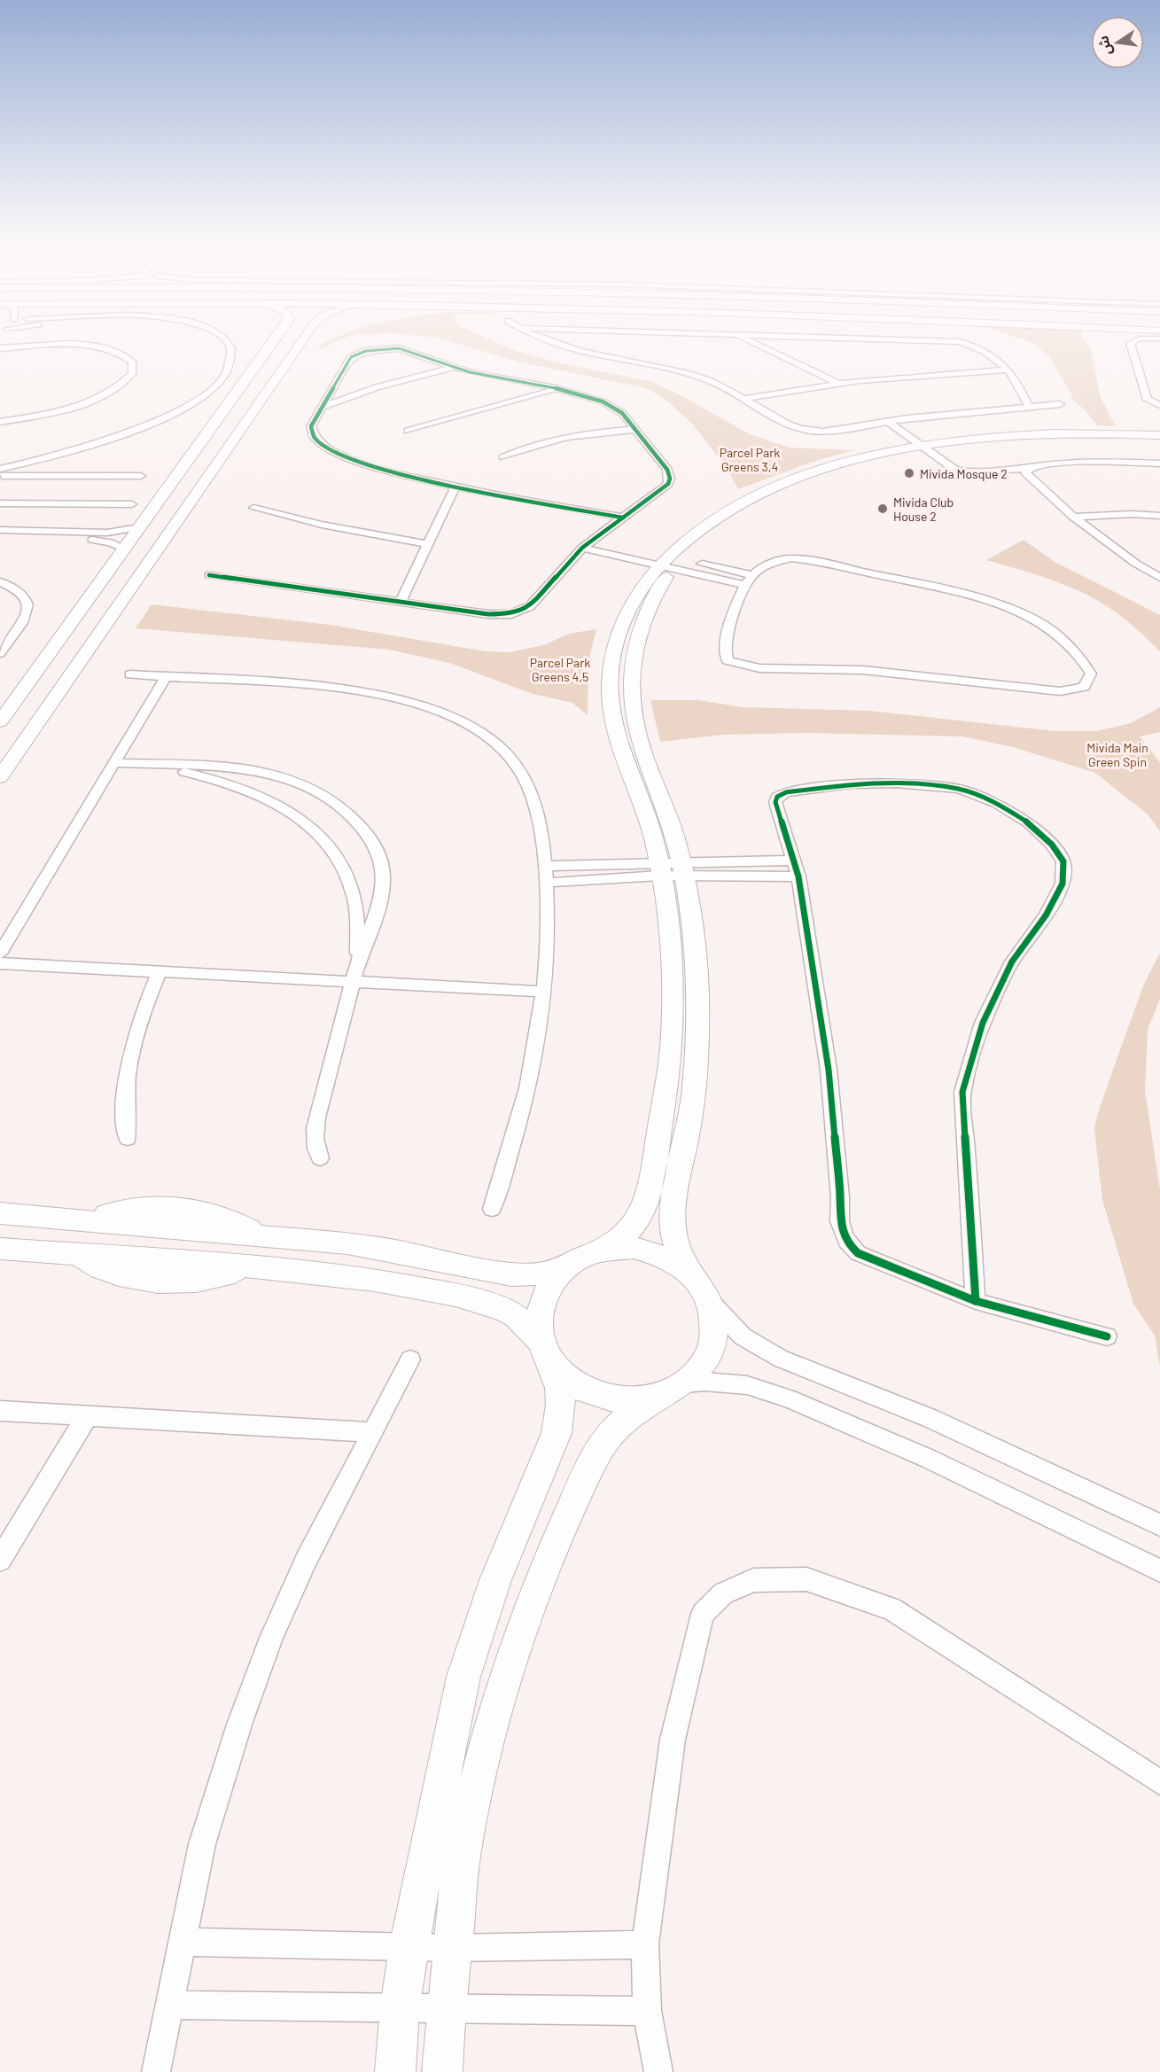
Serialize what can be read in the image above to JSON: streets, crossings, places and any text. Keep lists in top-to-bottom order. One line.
{"parks":["Parcel Park Greens 3,4","Parcel Park Greens 4,5","Mivida Main Green Spin"],"places":["Mivida Mosque 2","Mivida Club House 2"],"north":"left"}
